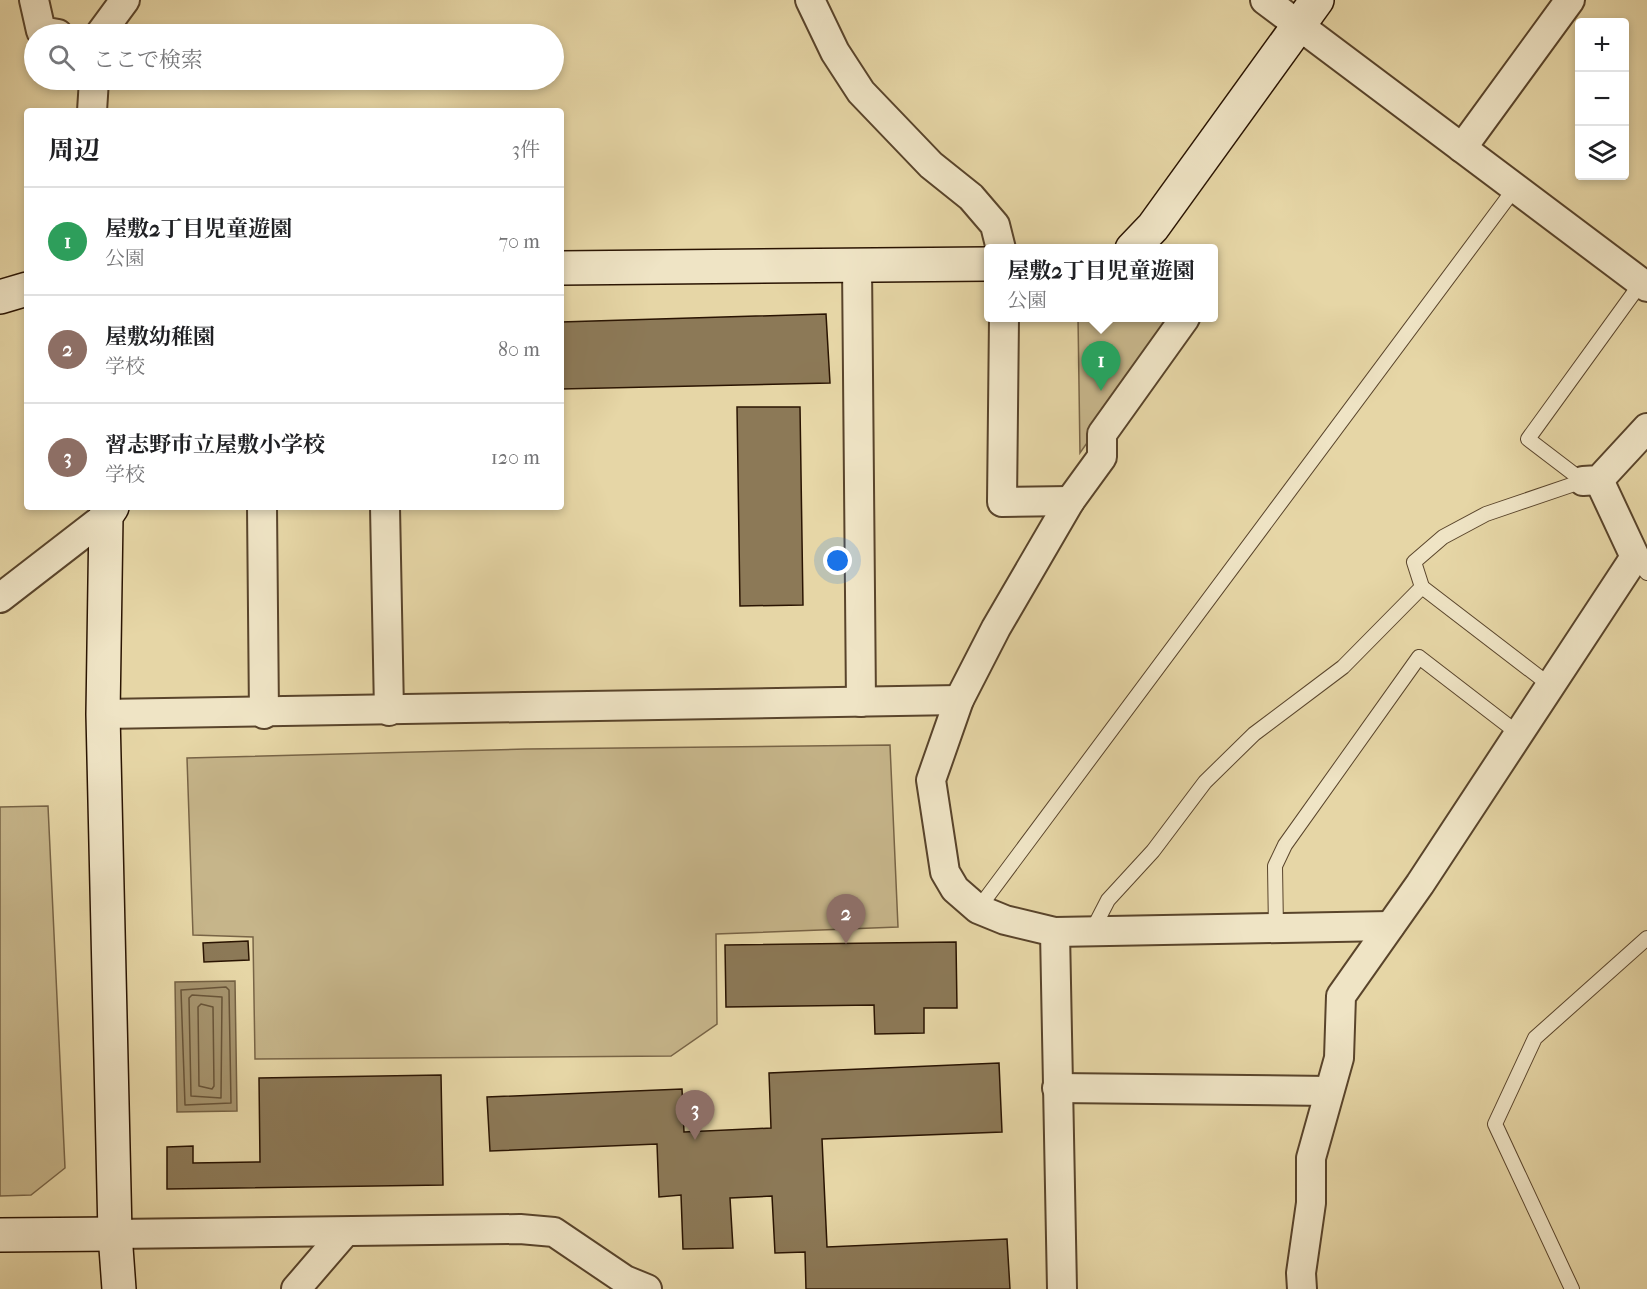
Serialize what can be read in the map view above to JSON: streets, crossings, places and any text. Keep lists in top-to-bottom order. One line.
{"page":{"map_buttons":["+","−"],"search":"ここで検索","heading":["周辺","3件"],"list":[{"mark":"1","name":"屋敷2丁目児童遊園","note":"公園","value":"70 m"},{"mark":"2","name":"屋敷幼稚園","note":"学校","value":"80 m"},{"mark":"3","name":"習志野市立屋敷小学校","note":"学校","value":"120 m"}],"popup":["屋敷2丁目児童遊園","公園"],"pins":["1","2","3"]}}
